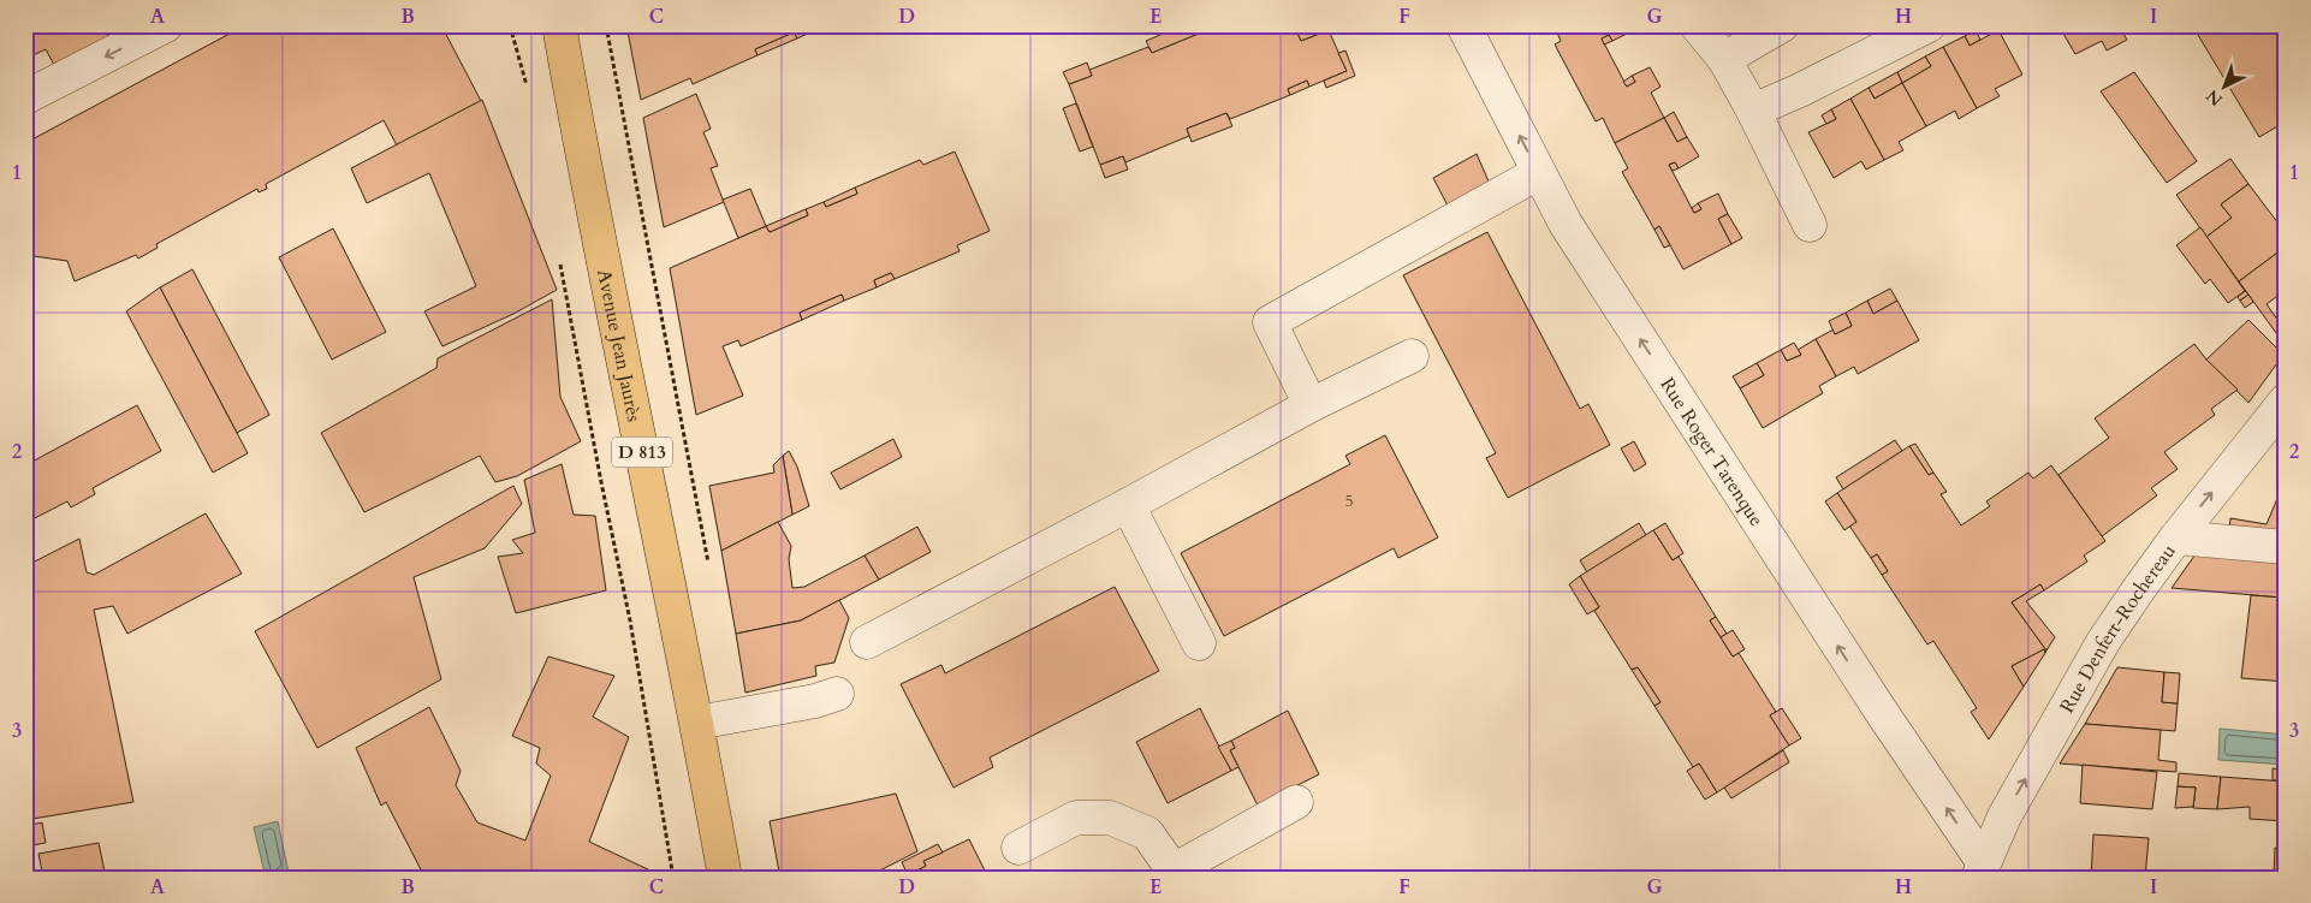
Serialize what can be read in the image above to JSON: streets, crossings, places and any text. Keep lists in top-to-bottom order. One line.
{"streets":{"main road":["Avenue Jean Jaurès","D 813"],"street":["Rue Roger Tarenque","Rue Denfert-Rochereau"]},"crossings":[["Rue Roger Tarenque","Rue Denfert-Rochereau"]],"one_way":["Rue Roger Tarenque","Rue Denfert-Rochereau"],"house_numbers":["5"],"north":"bottom left","grid":{"columns":["A","B","C","D","E","F","G","H","I"],"rows":["1","2","3"]}}
